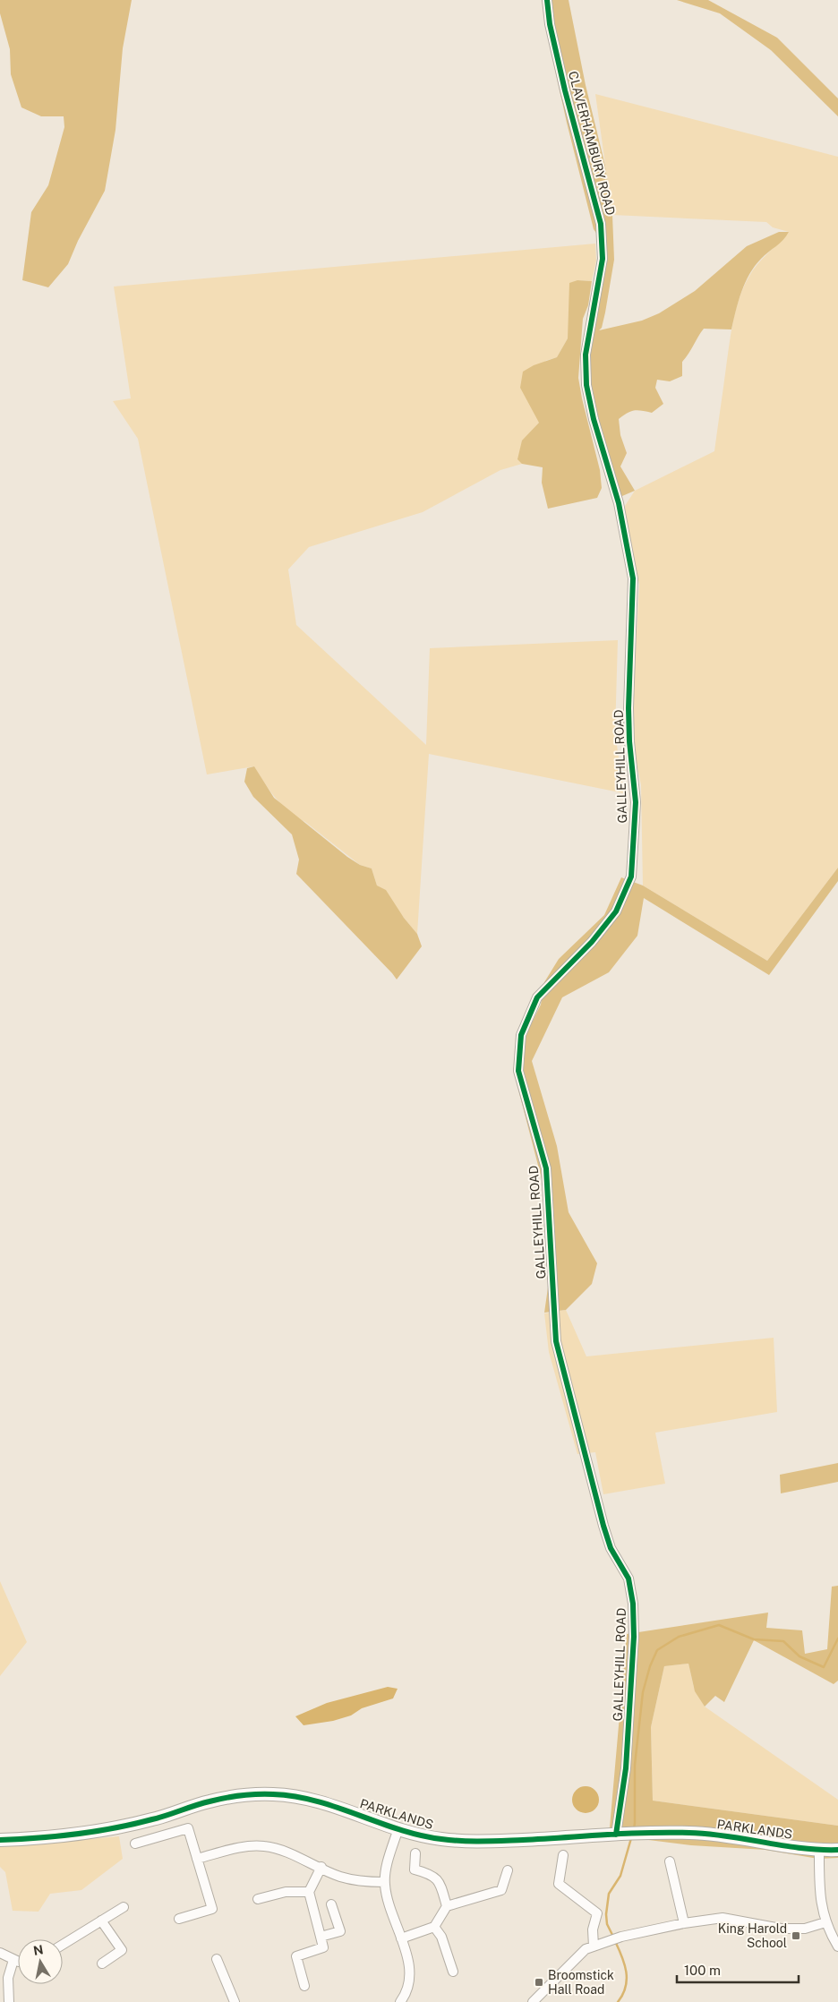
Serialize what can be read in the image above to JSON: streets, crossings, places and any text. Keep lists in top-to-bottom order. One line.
{"streets":{"street":["CLAVERHAMBURY ROAD","GALLEYHILL ROAD","PARKLANDS"]},"crossings":[["CLAVERHAMBURY ROAD","GALLEYHILL ROAD"],["GALLEYHILL ROAD","PARKLANDS"]],"places":{"transit":["King Harold School","Broomstick Hall Road"]},"scale_bar":"100 m","north":"top"}
